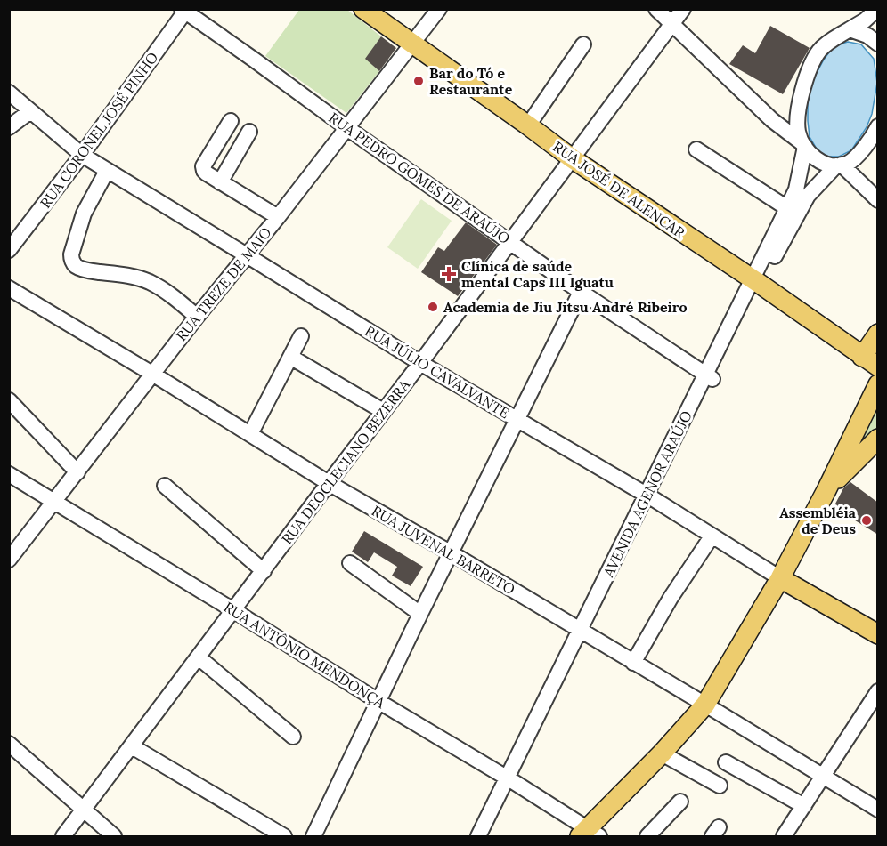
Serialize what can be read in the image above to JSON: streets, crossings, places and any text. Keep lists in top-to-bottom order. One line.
{"streets":{"main road":["RUA JOSÉ DE ALENCAR","RUA JÚLIO CAVALVANTE"],"street":["RUA CORONEL JOSÉ PINHO","RUA PEDRO GOMES DE ARAÚJO","RUA TREZE DE MAIO","RUA DEOCLECIANO BEZERRA","AVENIDA AGENOR ARAÚJO","RUA JUVENAL BARRETO","RUA ANTÔNIO MENDONÇA"]},"crossings":[["RUA CORONEL JOSÉ PINHO","RUA PEDRO GOMES DE ARAÚJO"],["RUA CORONEL JOSÉ PINHO","RUA JÚLIO CAVALVANTE"],["RUA PEDRO GOMES DE ARAÚJO","RUA TREZE DE MAIO"],["RUA PEDRO GOMES DE ARAÚJO","RUA DEOCLECIANO BEZERRA"],["RUA PEDRO GOMES DE ARAÚJO","AVENIDA AGENOR ARAÚJO"],["RUA JOSÉ DE ALENCAR","RUA TREZE DE MAIO"],["RUA JOSÉ DE ALENCAR","RUA DEOCLECIANO BEZERRA"],["RUA JOSÉ DE ALENCAR","AVENIDA AGENOR ARAÚJO"],["RUA TREZE DE MAIO","RUA JÚLIO CAVALVANTE"],["RUA TREZE DE MAIO","RUA JUVENAL BARRETO"],["RUA TREZE DE MAIO","RUA ANTÔNIO MENDONÇA"],["RUA JÚLIO CAVALVANTE","RUA DEOCLECIANO BEZERRA"],["RUA JÚLIO CAVALVANTE","AVENIDA AGENOR ARAÚJO"],["RUA DEOCLECIANO BEZERRA","RUA JUVENAL BARRETO"],["RUA DEOCLECIANO BEZERRA","RUA ANTÔNIO MENDONÇA"],["AVENIDA AGENOR ARAÚJO","RUA JUVENAL BARRETO"],["AVENIDA AGENOR ARAÚJO","RUA ANTÔNIO MENDONÇA"]],"places":{"other":["Bar do Tó e Restaurante","Academia de Jiu Jitsu André Ribeiro","Assembléia de Deus"],"health":["Clínica de saúde mental Caps III Iguatu"]}}
